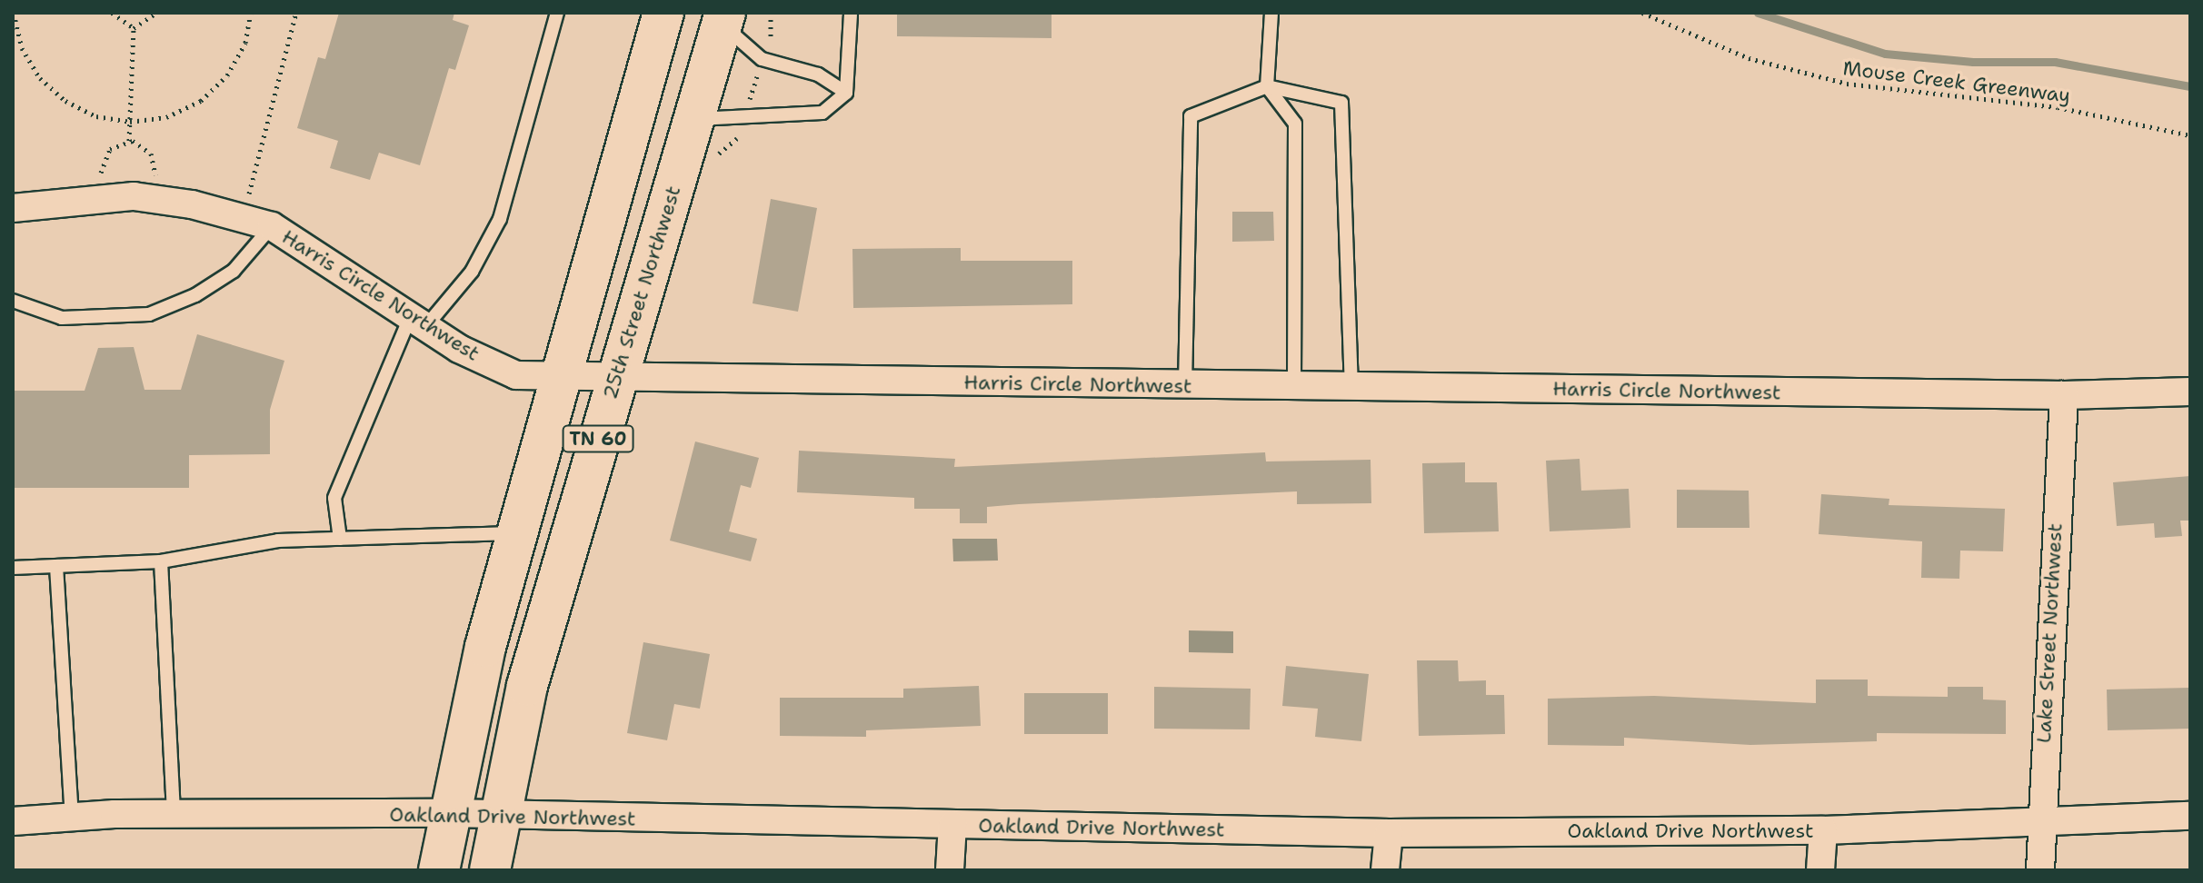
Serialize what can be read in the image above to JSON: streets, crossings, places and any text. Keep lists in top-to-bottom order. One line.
{"streets":{"highway":["25th Street Northwest","TN 60"],"street":["Harris Circle Northwest","Lake Street Northwest","Oakland Drive Northwest"],"path":["Mouse Creek Greenway"]},"crossings":[["25th Street Northwest","Harris Circle Northwest"],["25th Street Northwest","Oakland Drive Northwest"],["Harris Circle Northwest","TN 60"],["Harris Circle Northwest","Lake Street Northwest"],["TN 60","Oakland Drive Northwest"],["Lake Street Northwest","Oakland Drive Northwest"]]}
